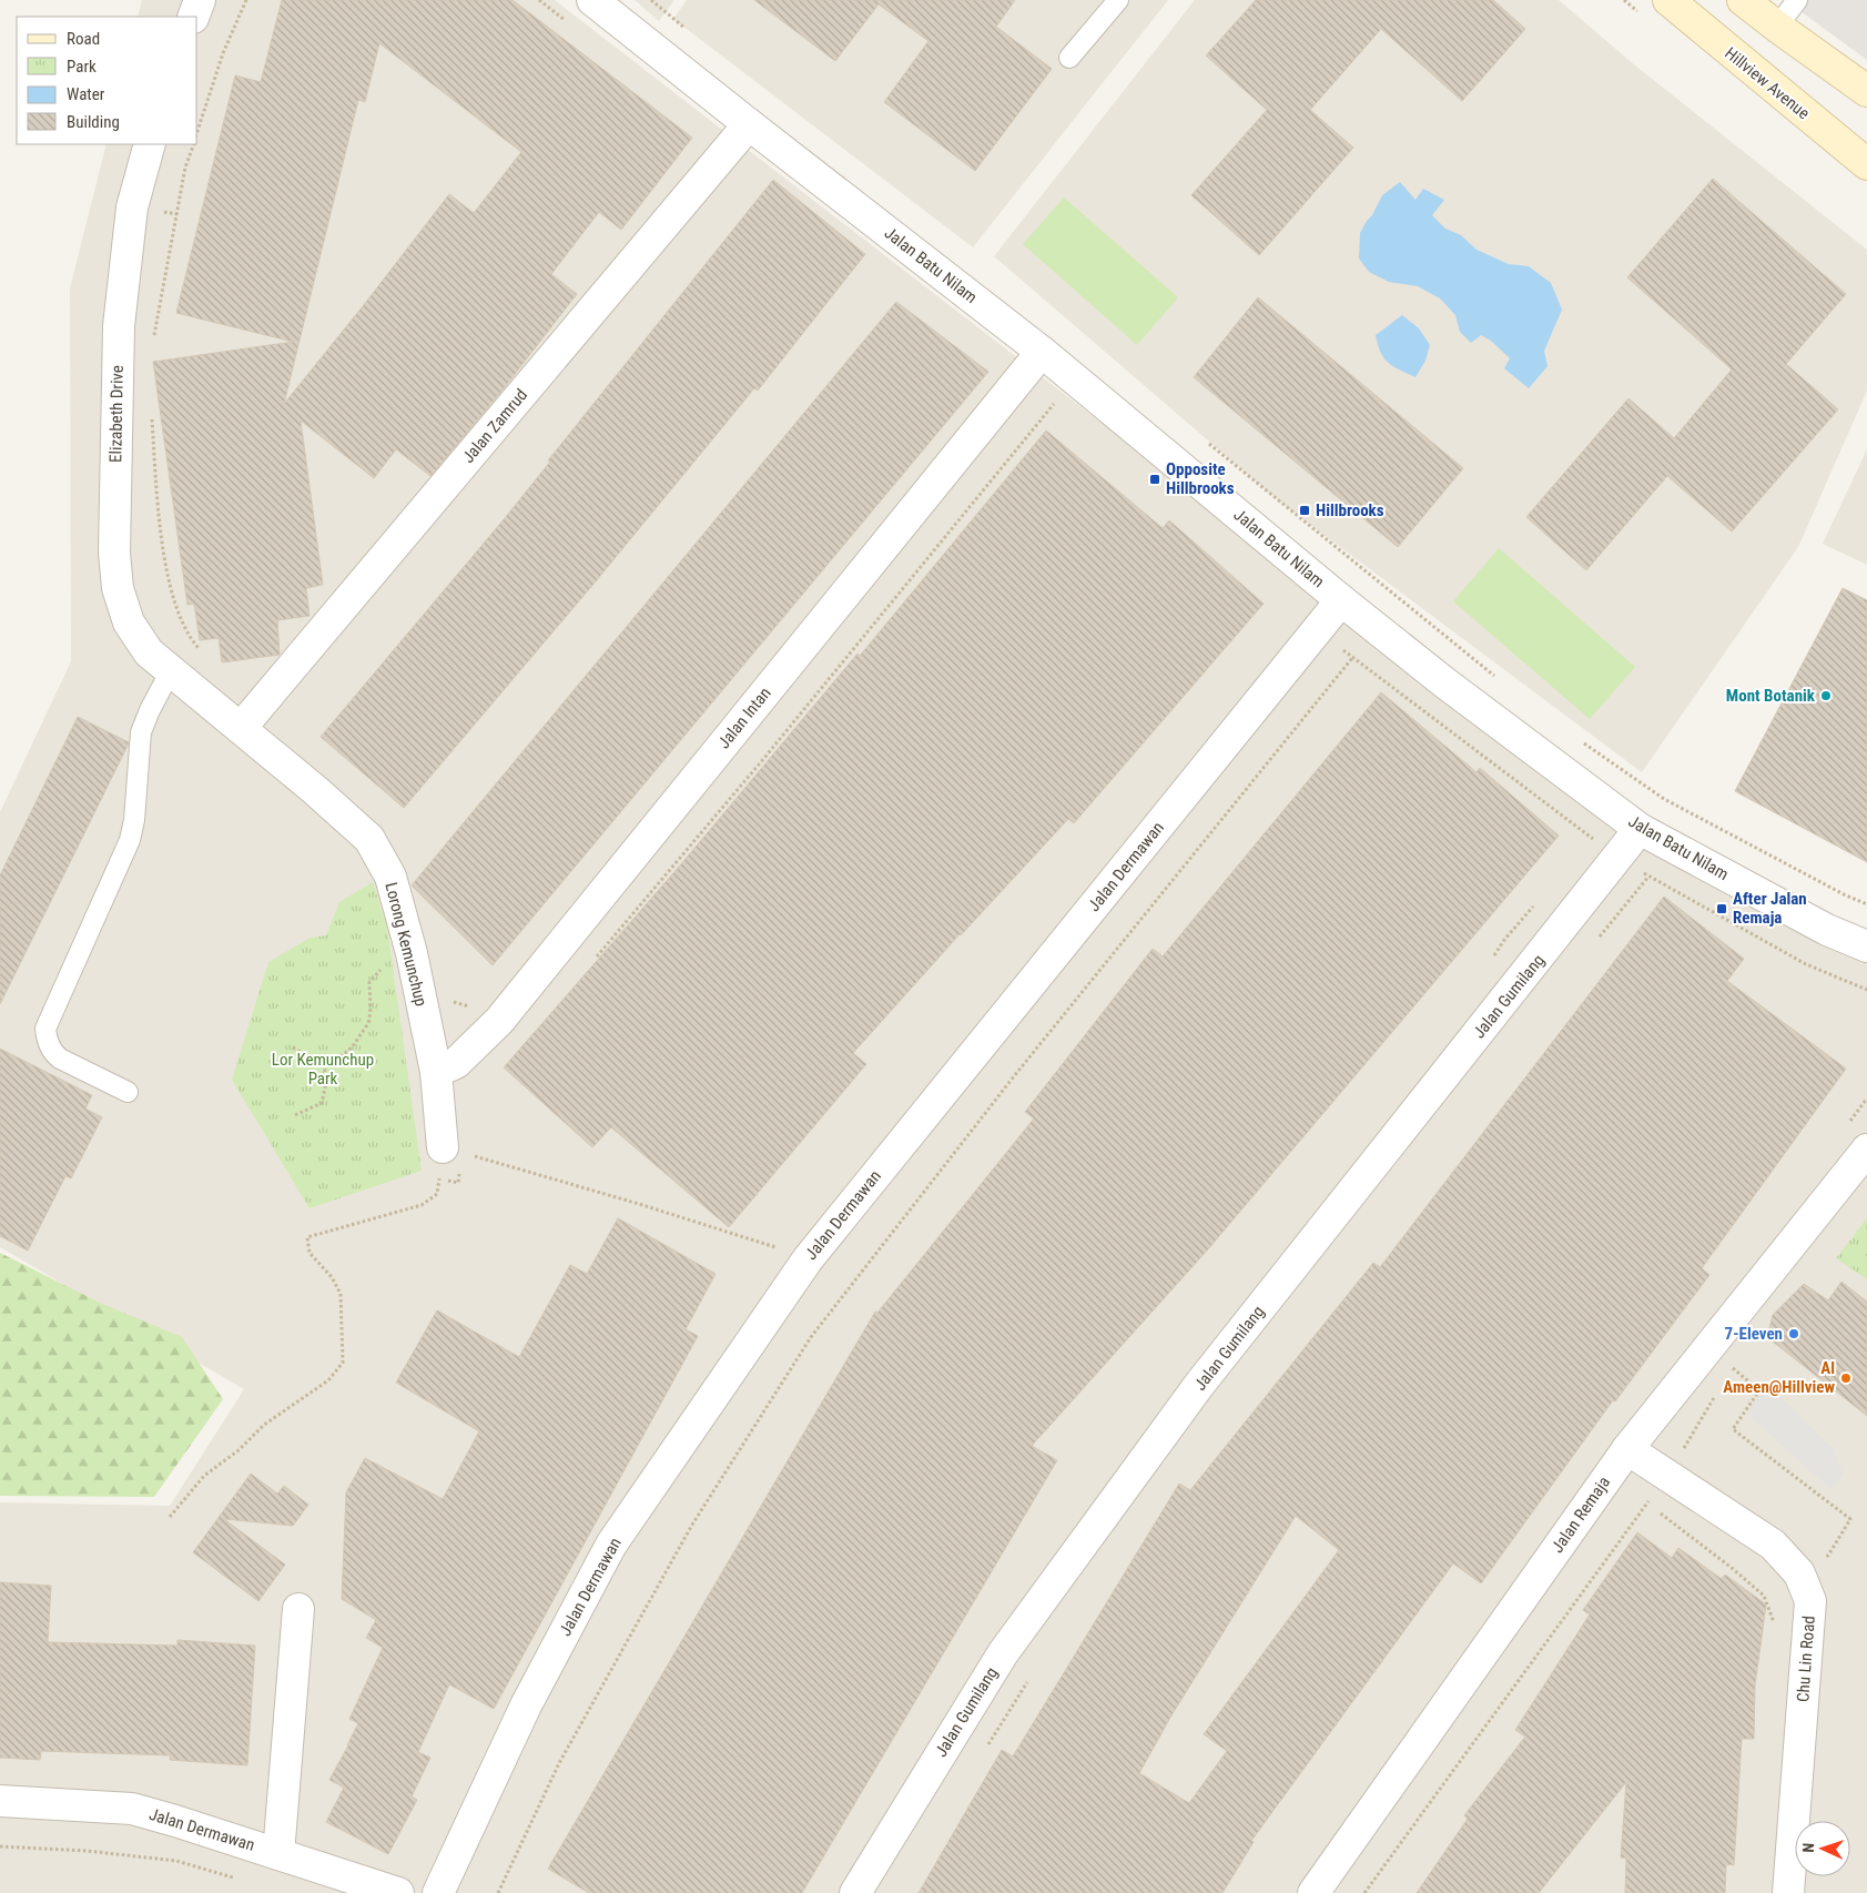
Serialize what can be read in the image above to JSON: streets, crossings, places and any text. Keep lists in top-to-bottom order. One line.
{"streets":{"street":["Hillview Avenue","Jalan Batu Nilam","Elizabeth Drive","Jalan Zamrud","Jalan Intan","Jalan Dermawan","Lorong Kemunchup","Jalan Gumilang","Jalan Remaja","Chu Lin Road"]},"crossings":[["Jalan Batu Nilam","Jalan Zamrud"],["Jalan Batu Nilam","Jalan Intan"],["Jalan Batu Nilam","Jalan Dermawan"],["Jalan Batu Nilam","Jalan Gumilang"],["Elizabeth Drive","Lorong Kemunchup"],["Jalan Zamrud","Lorong Kemunchup"],["Jalan Intan","Lorong Kemunchup"],["Jalan Remaja","Chu Lin Road"]],"parks":["Lor Kemunchup Park"],"places":{"transit":["Opposite Hillbrooks","Hillbrooks","After Jalan Remaja"],"other":["Mont Botanik","7-Eleven","Al Ameen@Hillview"]},"legend":["Road","Park","Water","Building"],"north":"left"}
